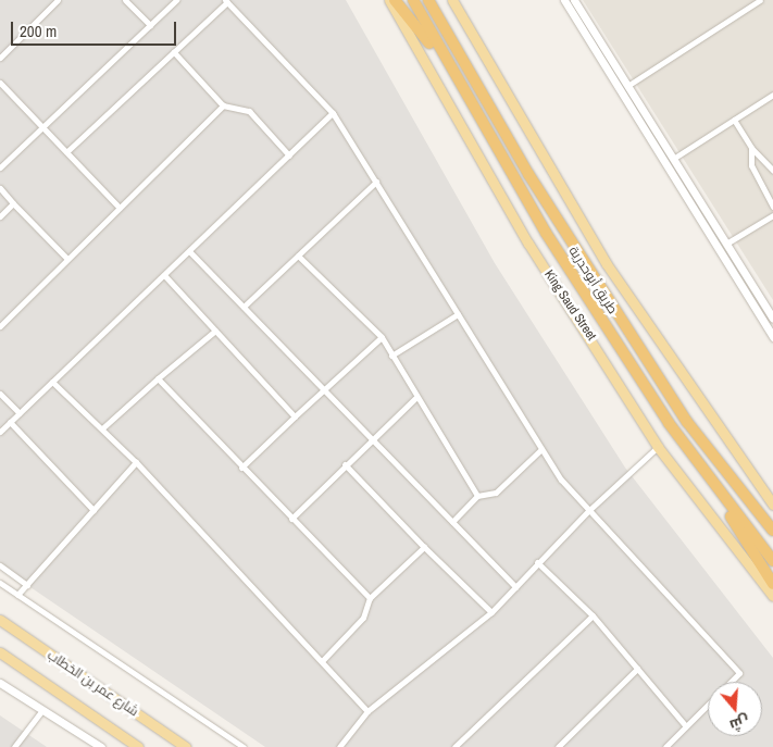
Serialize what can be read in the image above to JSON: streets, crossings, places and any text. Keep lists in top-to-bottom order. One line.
{"streets":{"highway":["طريق أبوحدرية"],"main road":["King Saud Street","شارع عمر بن الخطاب"]},"scale_bar":"200 m","north":"bottom"}
